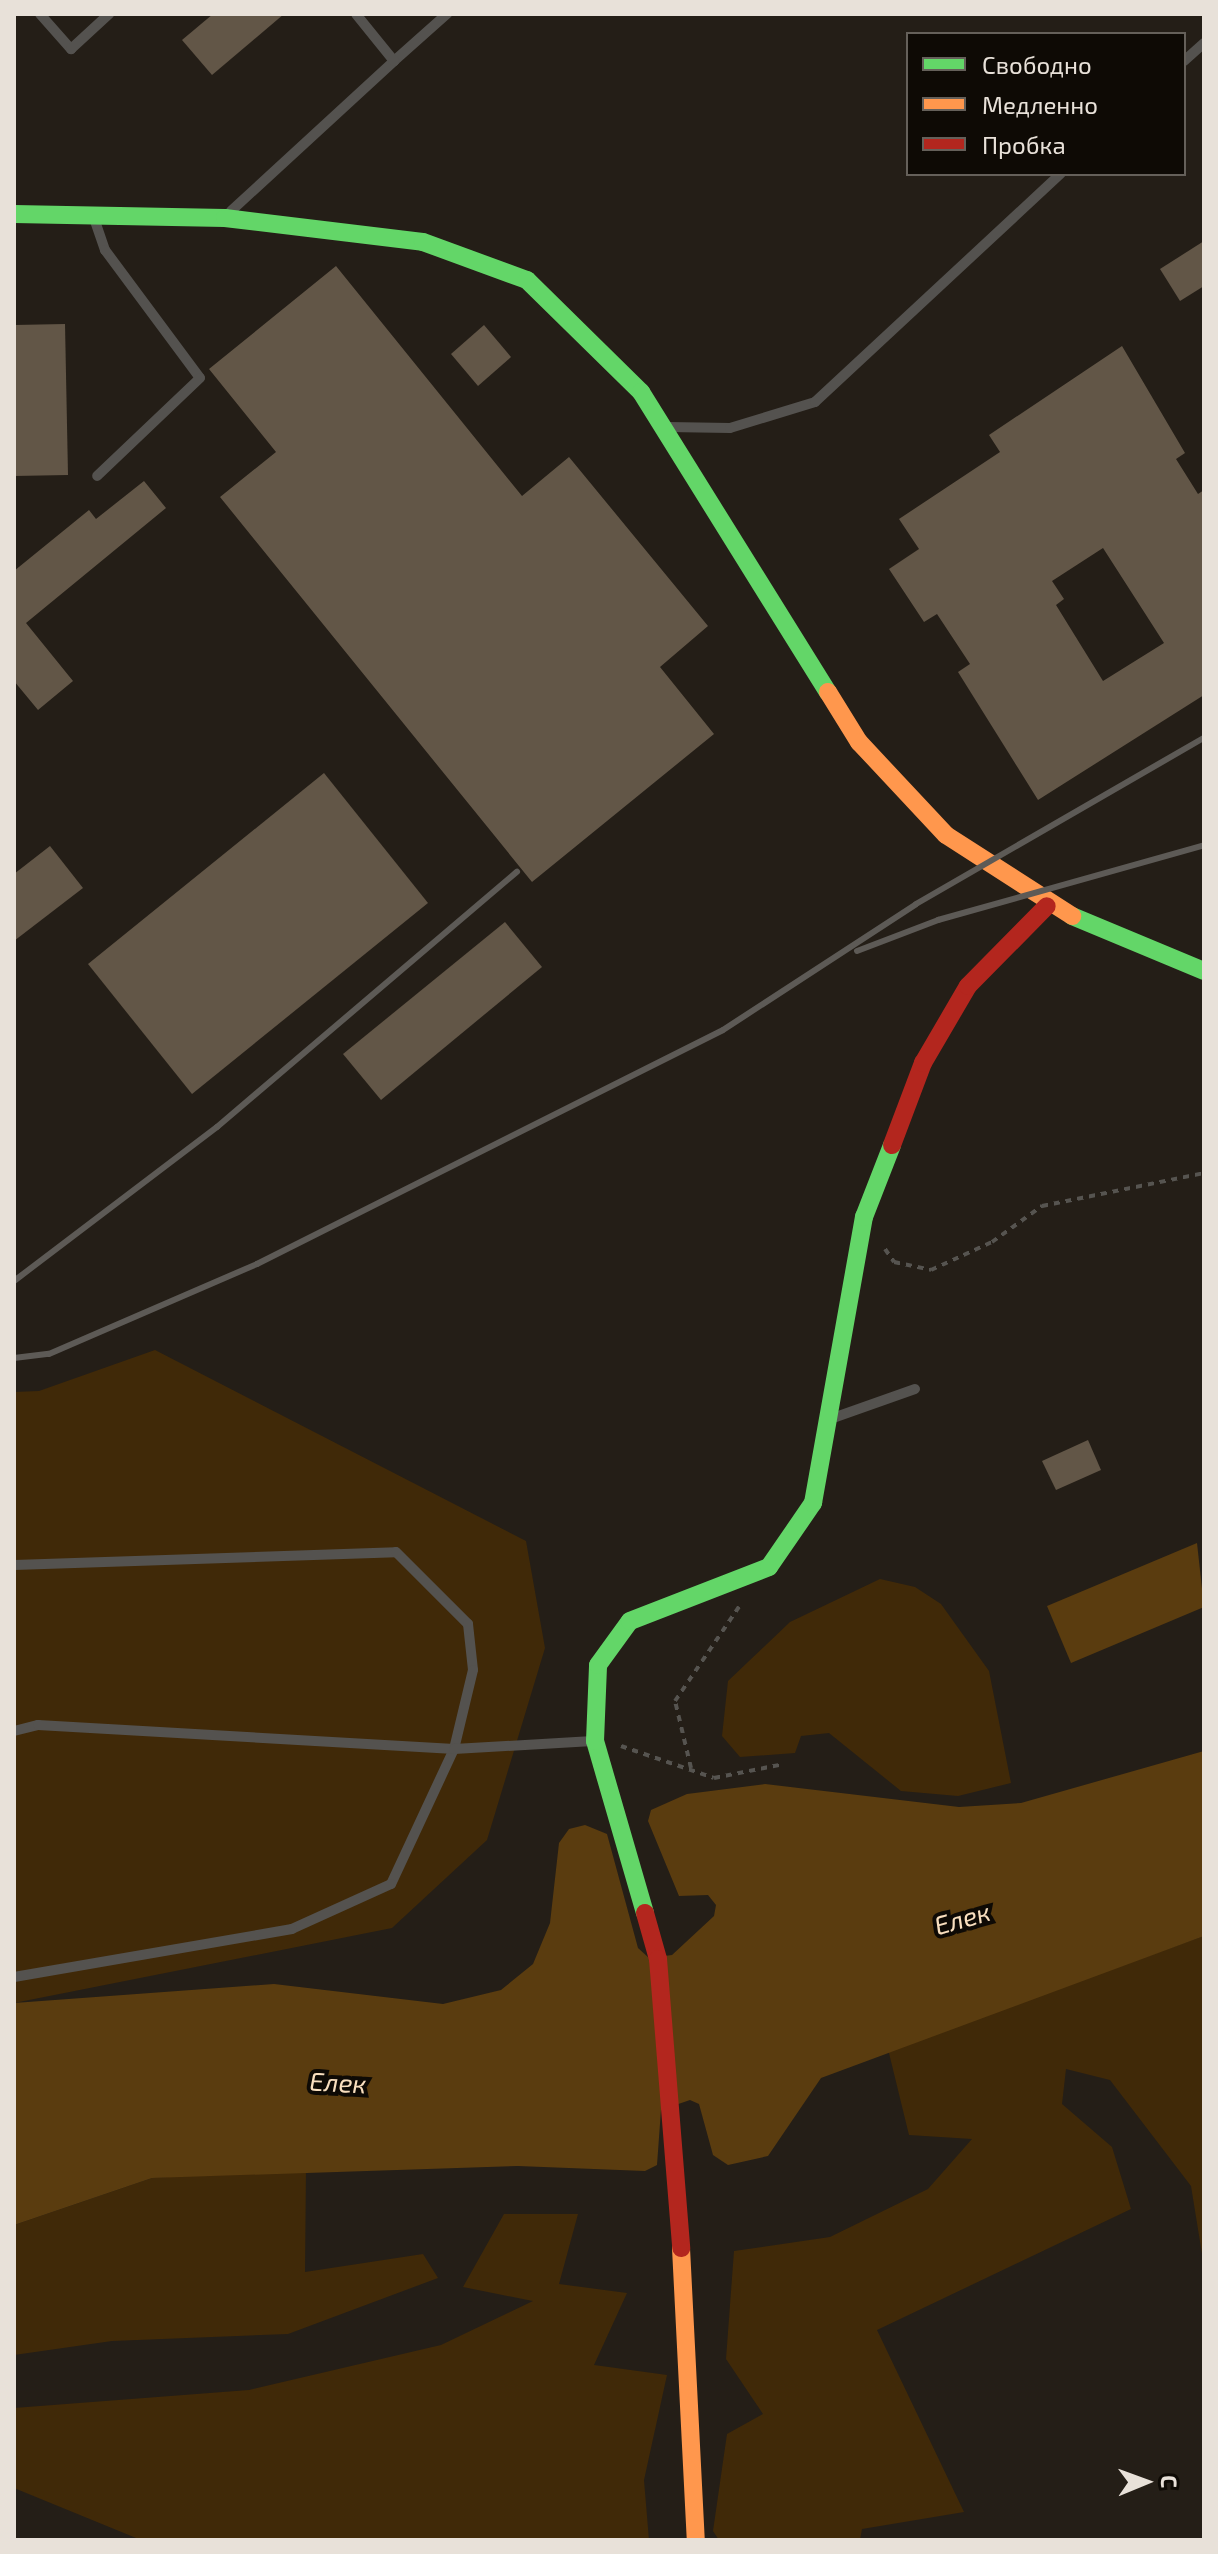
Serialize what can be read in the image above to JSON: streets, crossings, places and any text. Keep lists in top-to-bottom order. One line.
{"water":["Елек"],"legend":["Свободно","Медленно","Пробка"],"north":"right"}
